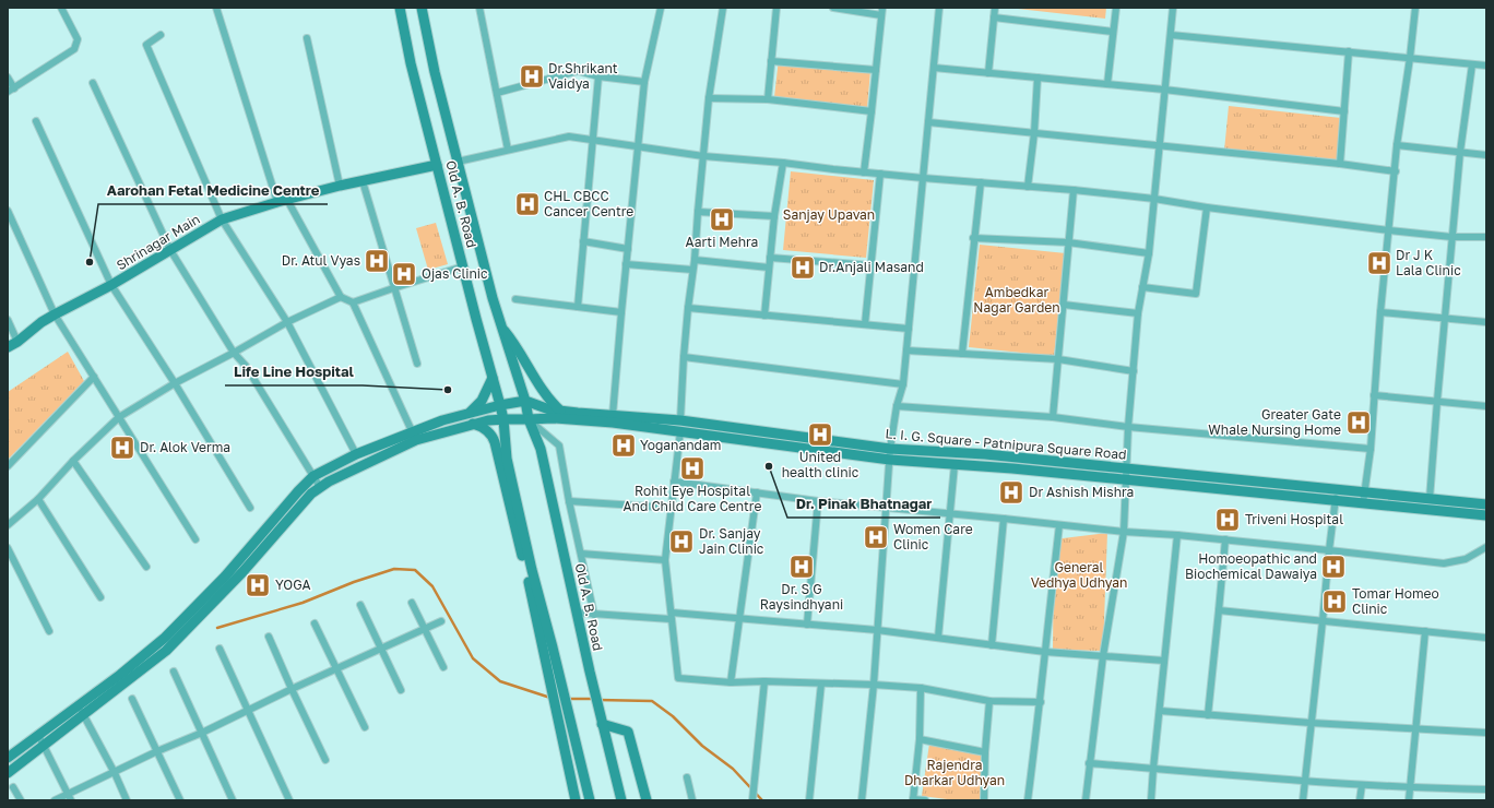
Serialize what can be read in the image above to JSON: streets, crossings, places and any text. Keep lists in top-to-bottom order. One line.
{"streets":{"main road":["Old A. B. Road","Shrinagar Main","L. I. G. Square - Patnipura Square Road"]},"crossings":[["Old A. B. Road","Shrinagar Main"],["Old A. B. Road","L. I. G. Square - Patnipura Square Road"]],"parks":["Sanjay Upavan","Ambedkar Nagar Garden","General Vedhya Udhyan","Rajendra Dharkar Udhyan"],"places":{"hospital":["Dr.Shrikant Vaidya","CHL CBCC Cancer Centre","Aarti Mehra","Dr. Atul Vyas","Dr J K Lala Clinic","Dr.Anjali Masand","Ojas Clinic","Greater Gate Whale Nursing Home","United health clinic","Yoganandam","Dr. Alok Verma","Rohit Eye Hospital And Child Care Centre","Dr Ashish Mishra","Triveni Hospital","Women Care Clinic","Dr. Sanjay Jain Clinic","Dr. S G Raysindhyani","Homoeopathic and Biochemical Dawaiya","YOGA","Tomar Homeo Clinic"],"other":["Aarohan Fetal Medicine Centre","Life Line Hospital","Dr. Pinak Bhatnagar"]}}
